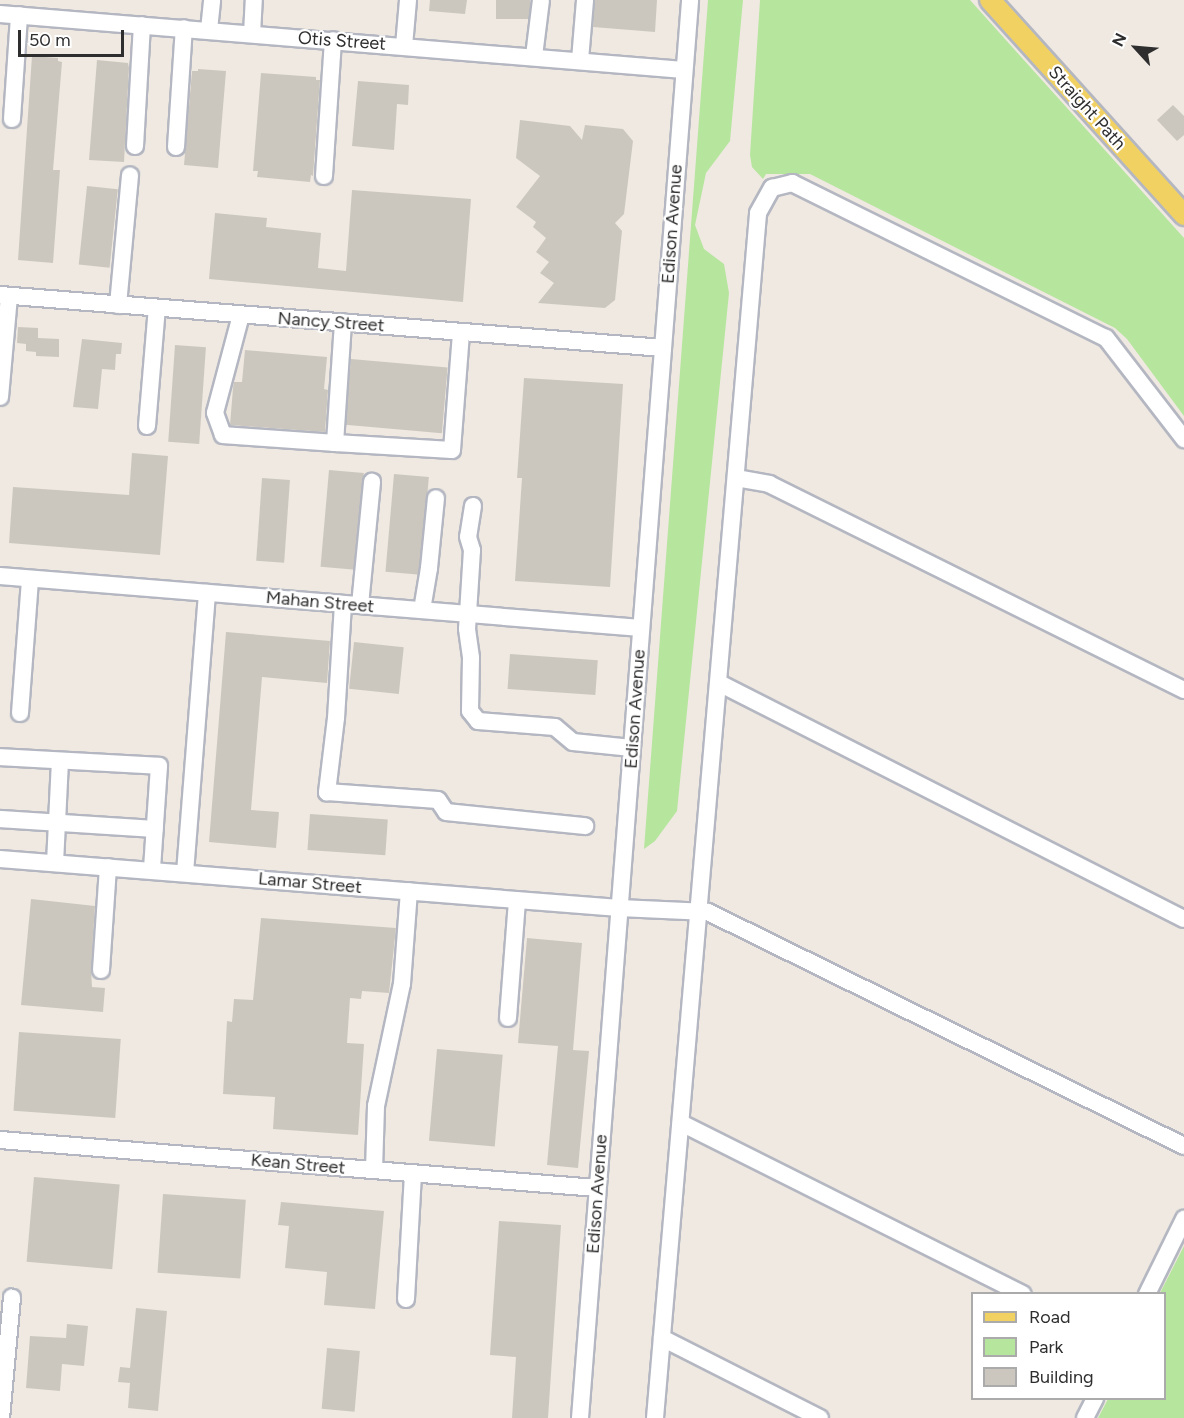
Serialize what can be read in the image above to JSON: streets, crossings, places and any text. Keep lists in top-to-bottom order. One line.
{"streets":{"main road":["Straight Path"],"street":["Otis Street","Edison Avenue","Nancy Street","Mahan Street","Lamar Street","Kean Street"]},"crossings":[["Otis Street","Edison Avenue"],["Edison Avenue","Nancy Street"],["Edison Avenue","Mahan Street"],["Edison Avenue","Lamar Street"],["Edison Avenue","Kean Street"]],"legend":["Road","Park","Building"],"scale_bar":"50 m","north":"top left"}
